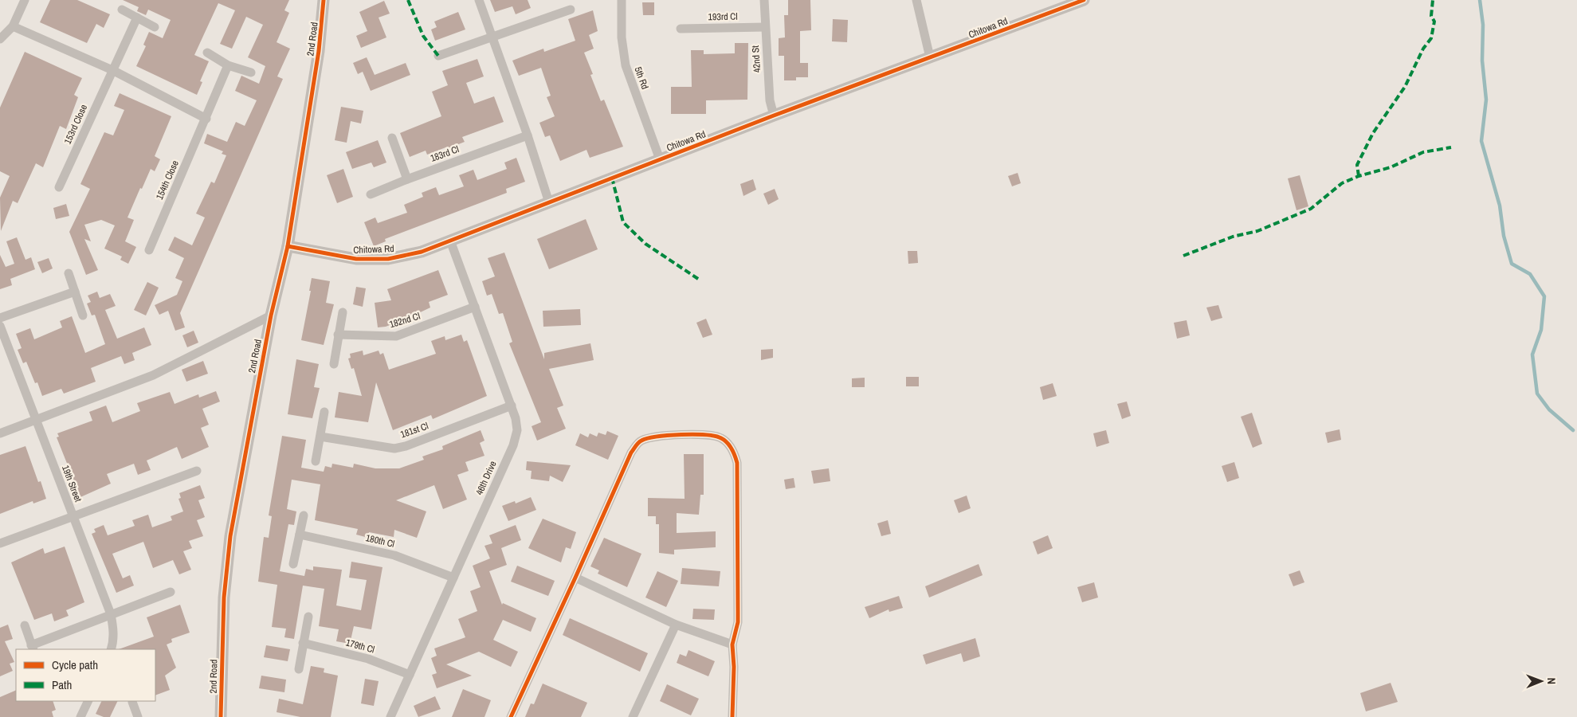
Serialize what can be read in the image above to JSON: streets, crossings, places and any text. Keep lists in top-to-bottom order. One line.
{"streets":{"street":["193rd Cl","Chitowa Rd","2nd Road","42nd St","5th Rd","153rd Close","183rd Cl","154th Close","182nd Cl","181st Cl","46th Drive","19th Street","180th Cl","179th Cl"]},"crossings":[["193rd Cl","42nd St"],["Chitowa Rd","2nd Road"],["Chitowa Rd","42nd St"],["Chitowa Rd","5th Rd"],["Chitowa Rd","46th Drive"],["182nd Cl","46th Drive"],["181st Cl","46th Drive"],["46th Drive","180th Cl"],["46th Drive","179th Cl"]],"legend":["Cycle path","Path"],"north":"right"}
